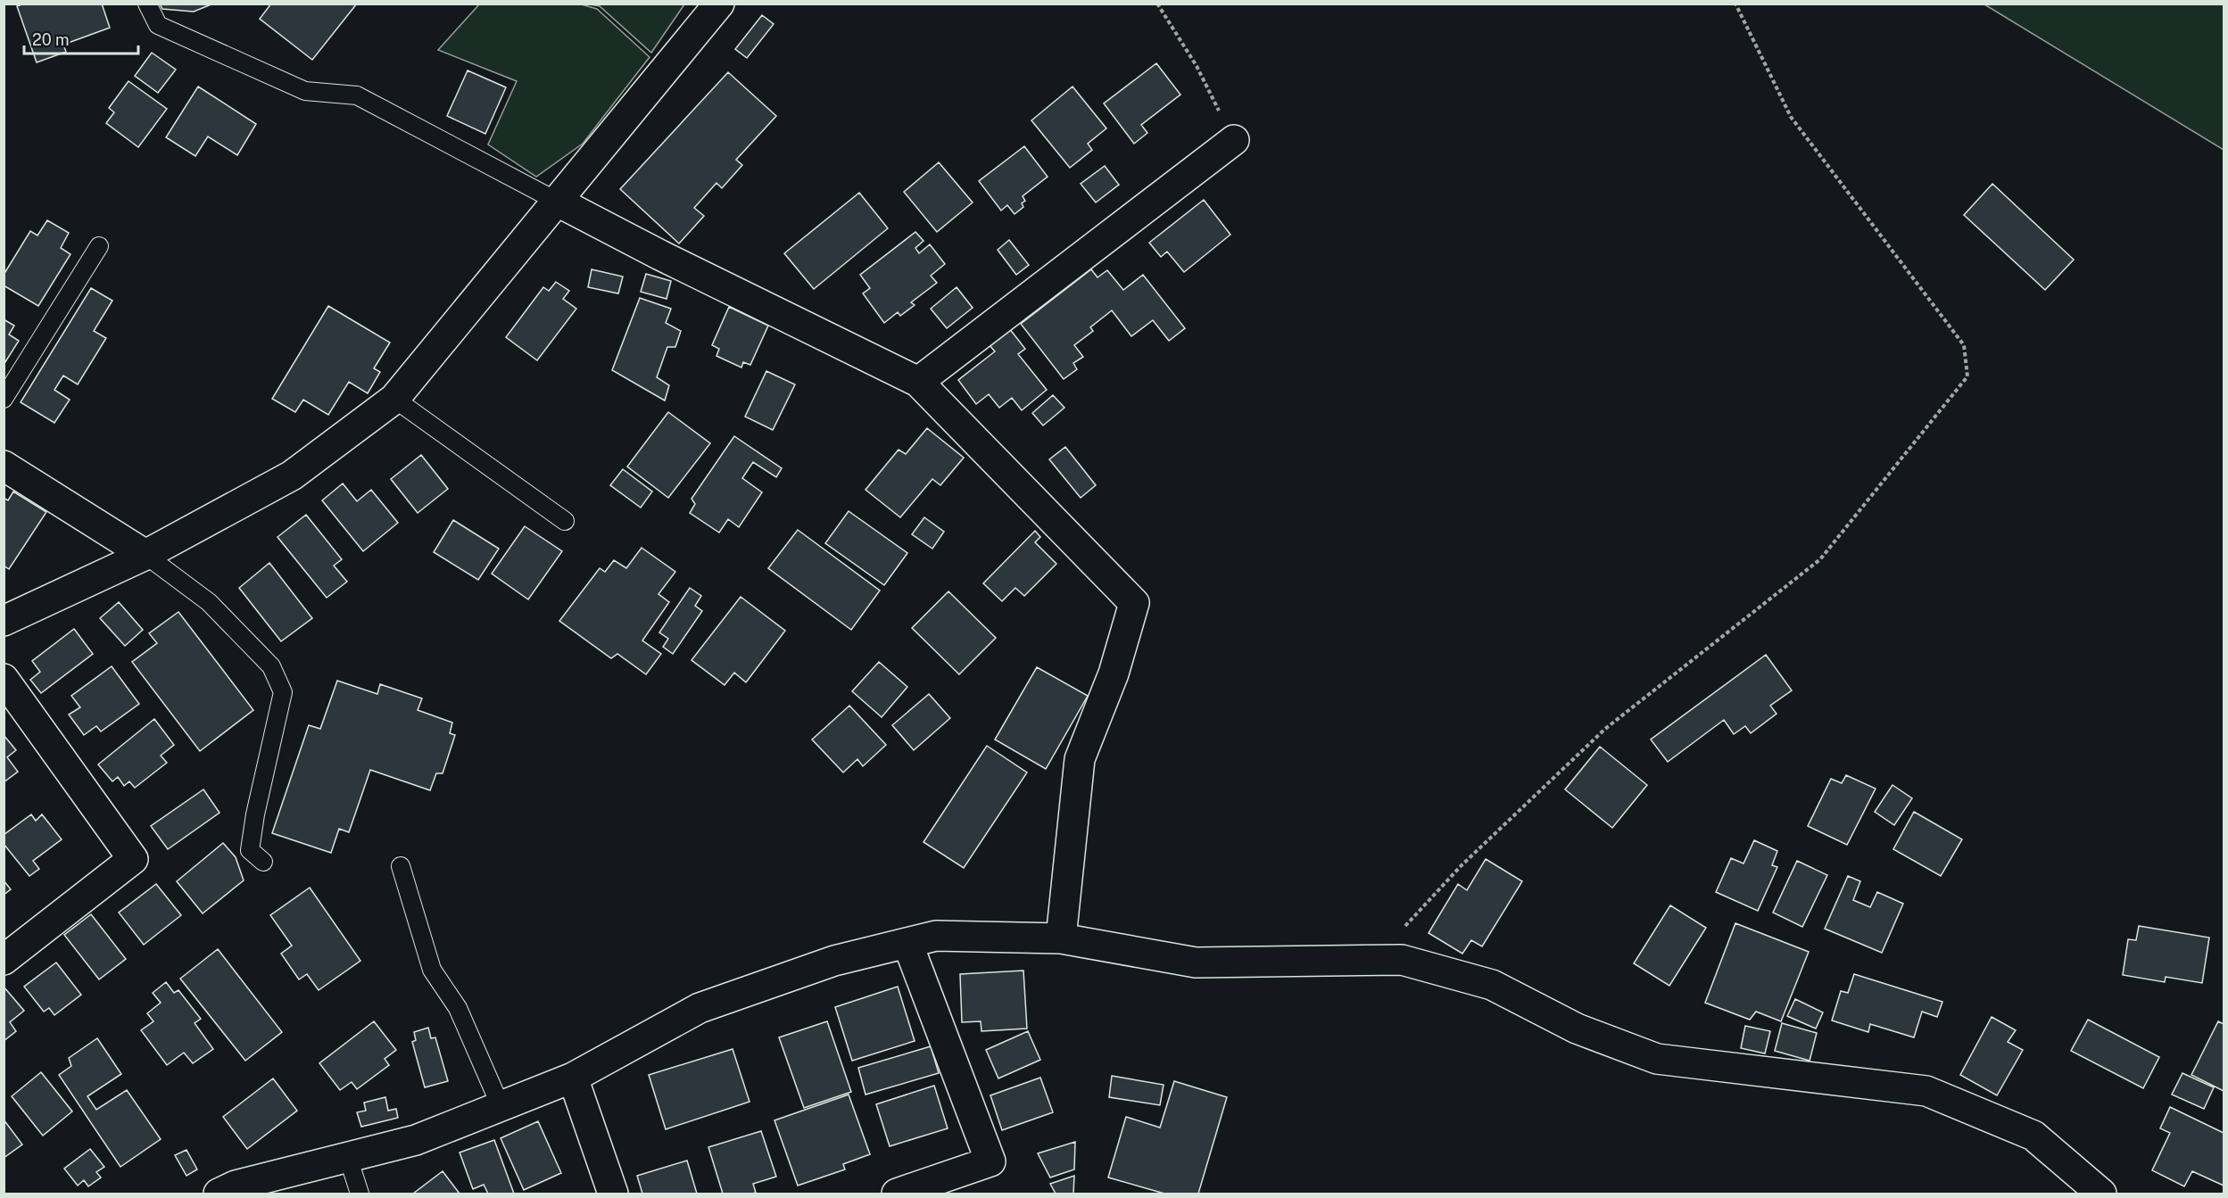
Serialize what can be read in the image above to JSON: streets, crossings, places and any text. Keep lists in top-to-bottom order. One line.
{"scale_bar":"20 m"}
